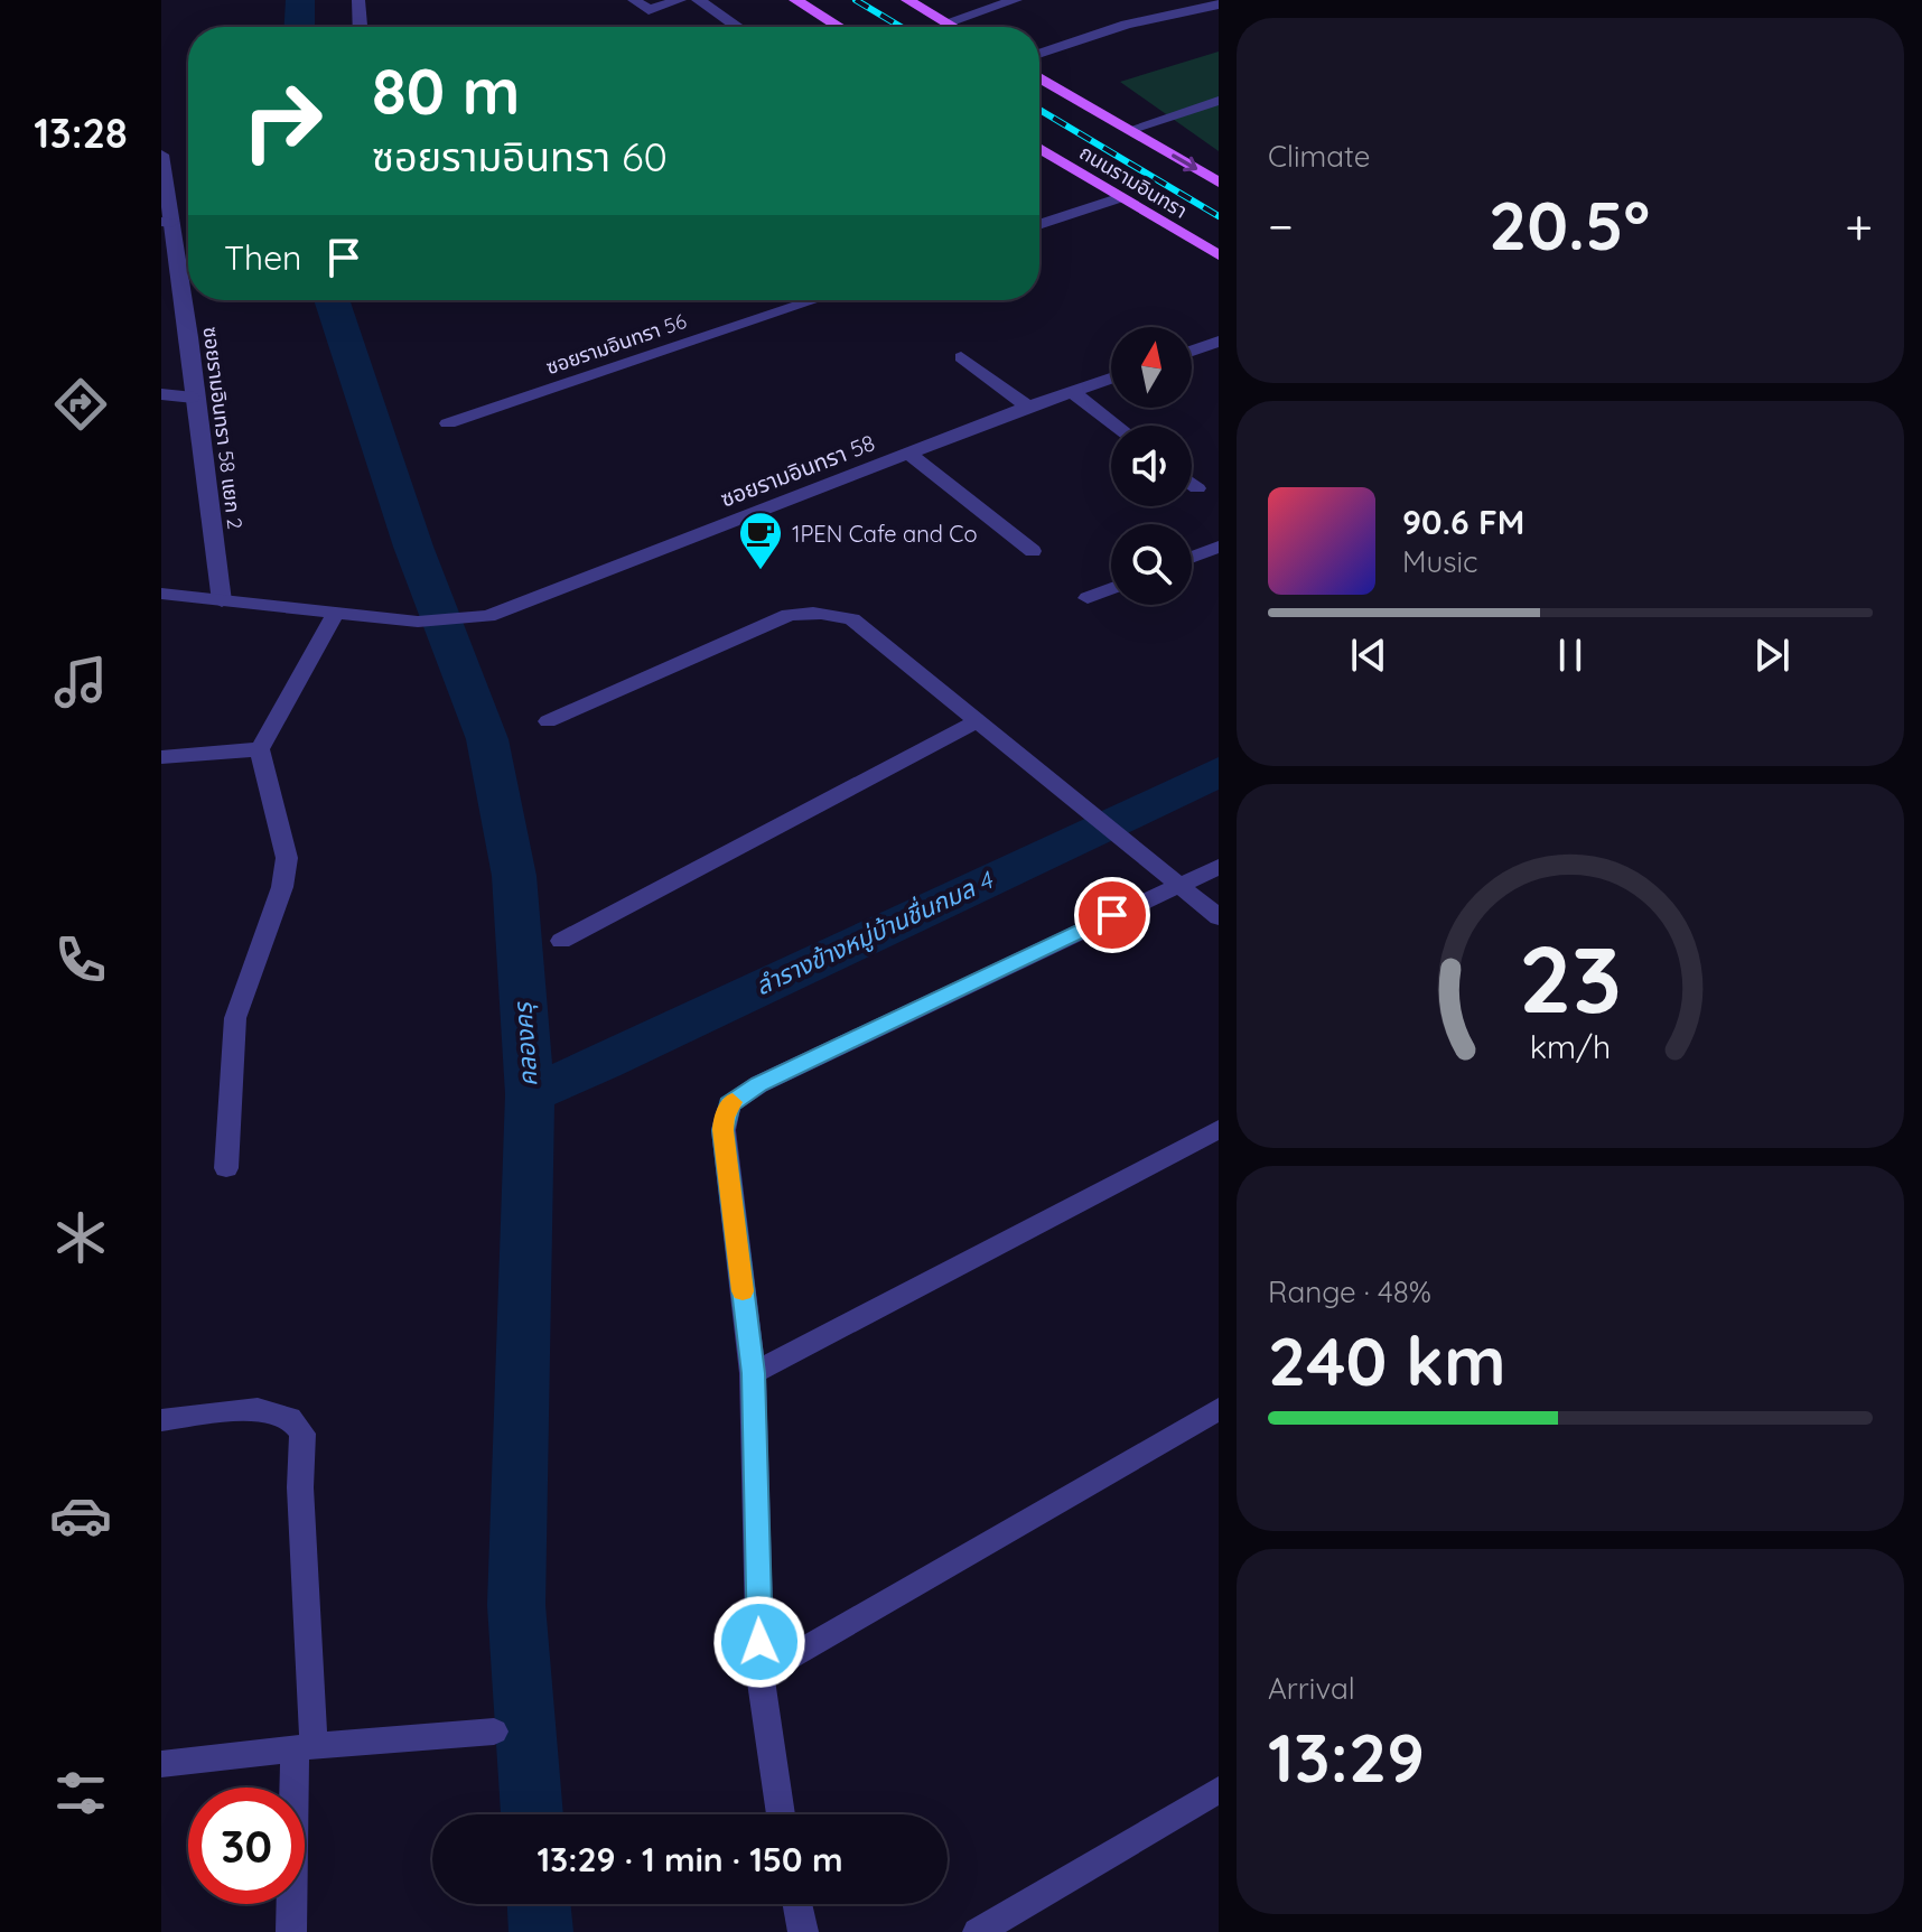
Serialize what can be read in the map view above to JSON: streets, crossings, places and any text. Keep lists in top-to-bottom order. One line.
{"streets":{"main road":["ถนนรามอินทรา"],"street":["ซอยรามอินทรา 56","ซอยรามอินทรา 58 แยก 2","ซอยรามอินทรา 58"]},"water":["ลำรางข้างหมู่บ้านชื่นกมล 4","คลองครุ"],"places":{"cafe":["1PEN Cafe and Co"]},"north":"top","page":{"tabs":"13:28","tile":["Climate",["Range · 48%","240 km"],["Arrival","13:29"]],"turn":["80 m","ซอยรามอินทรา 60"],"heat":["−","20.5°","+"],"then":"Then","song":["90.6 FM","Music"],"limit":"30","trip":"13:29 · 1 min · 150 m","gauge":["23","km/h"]}}
